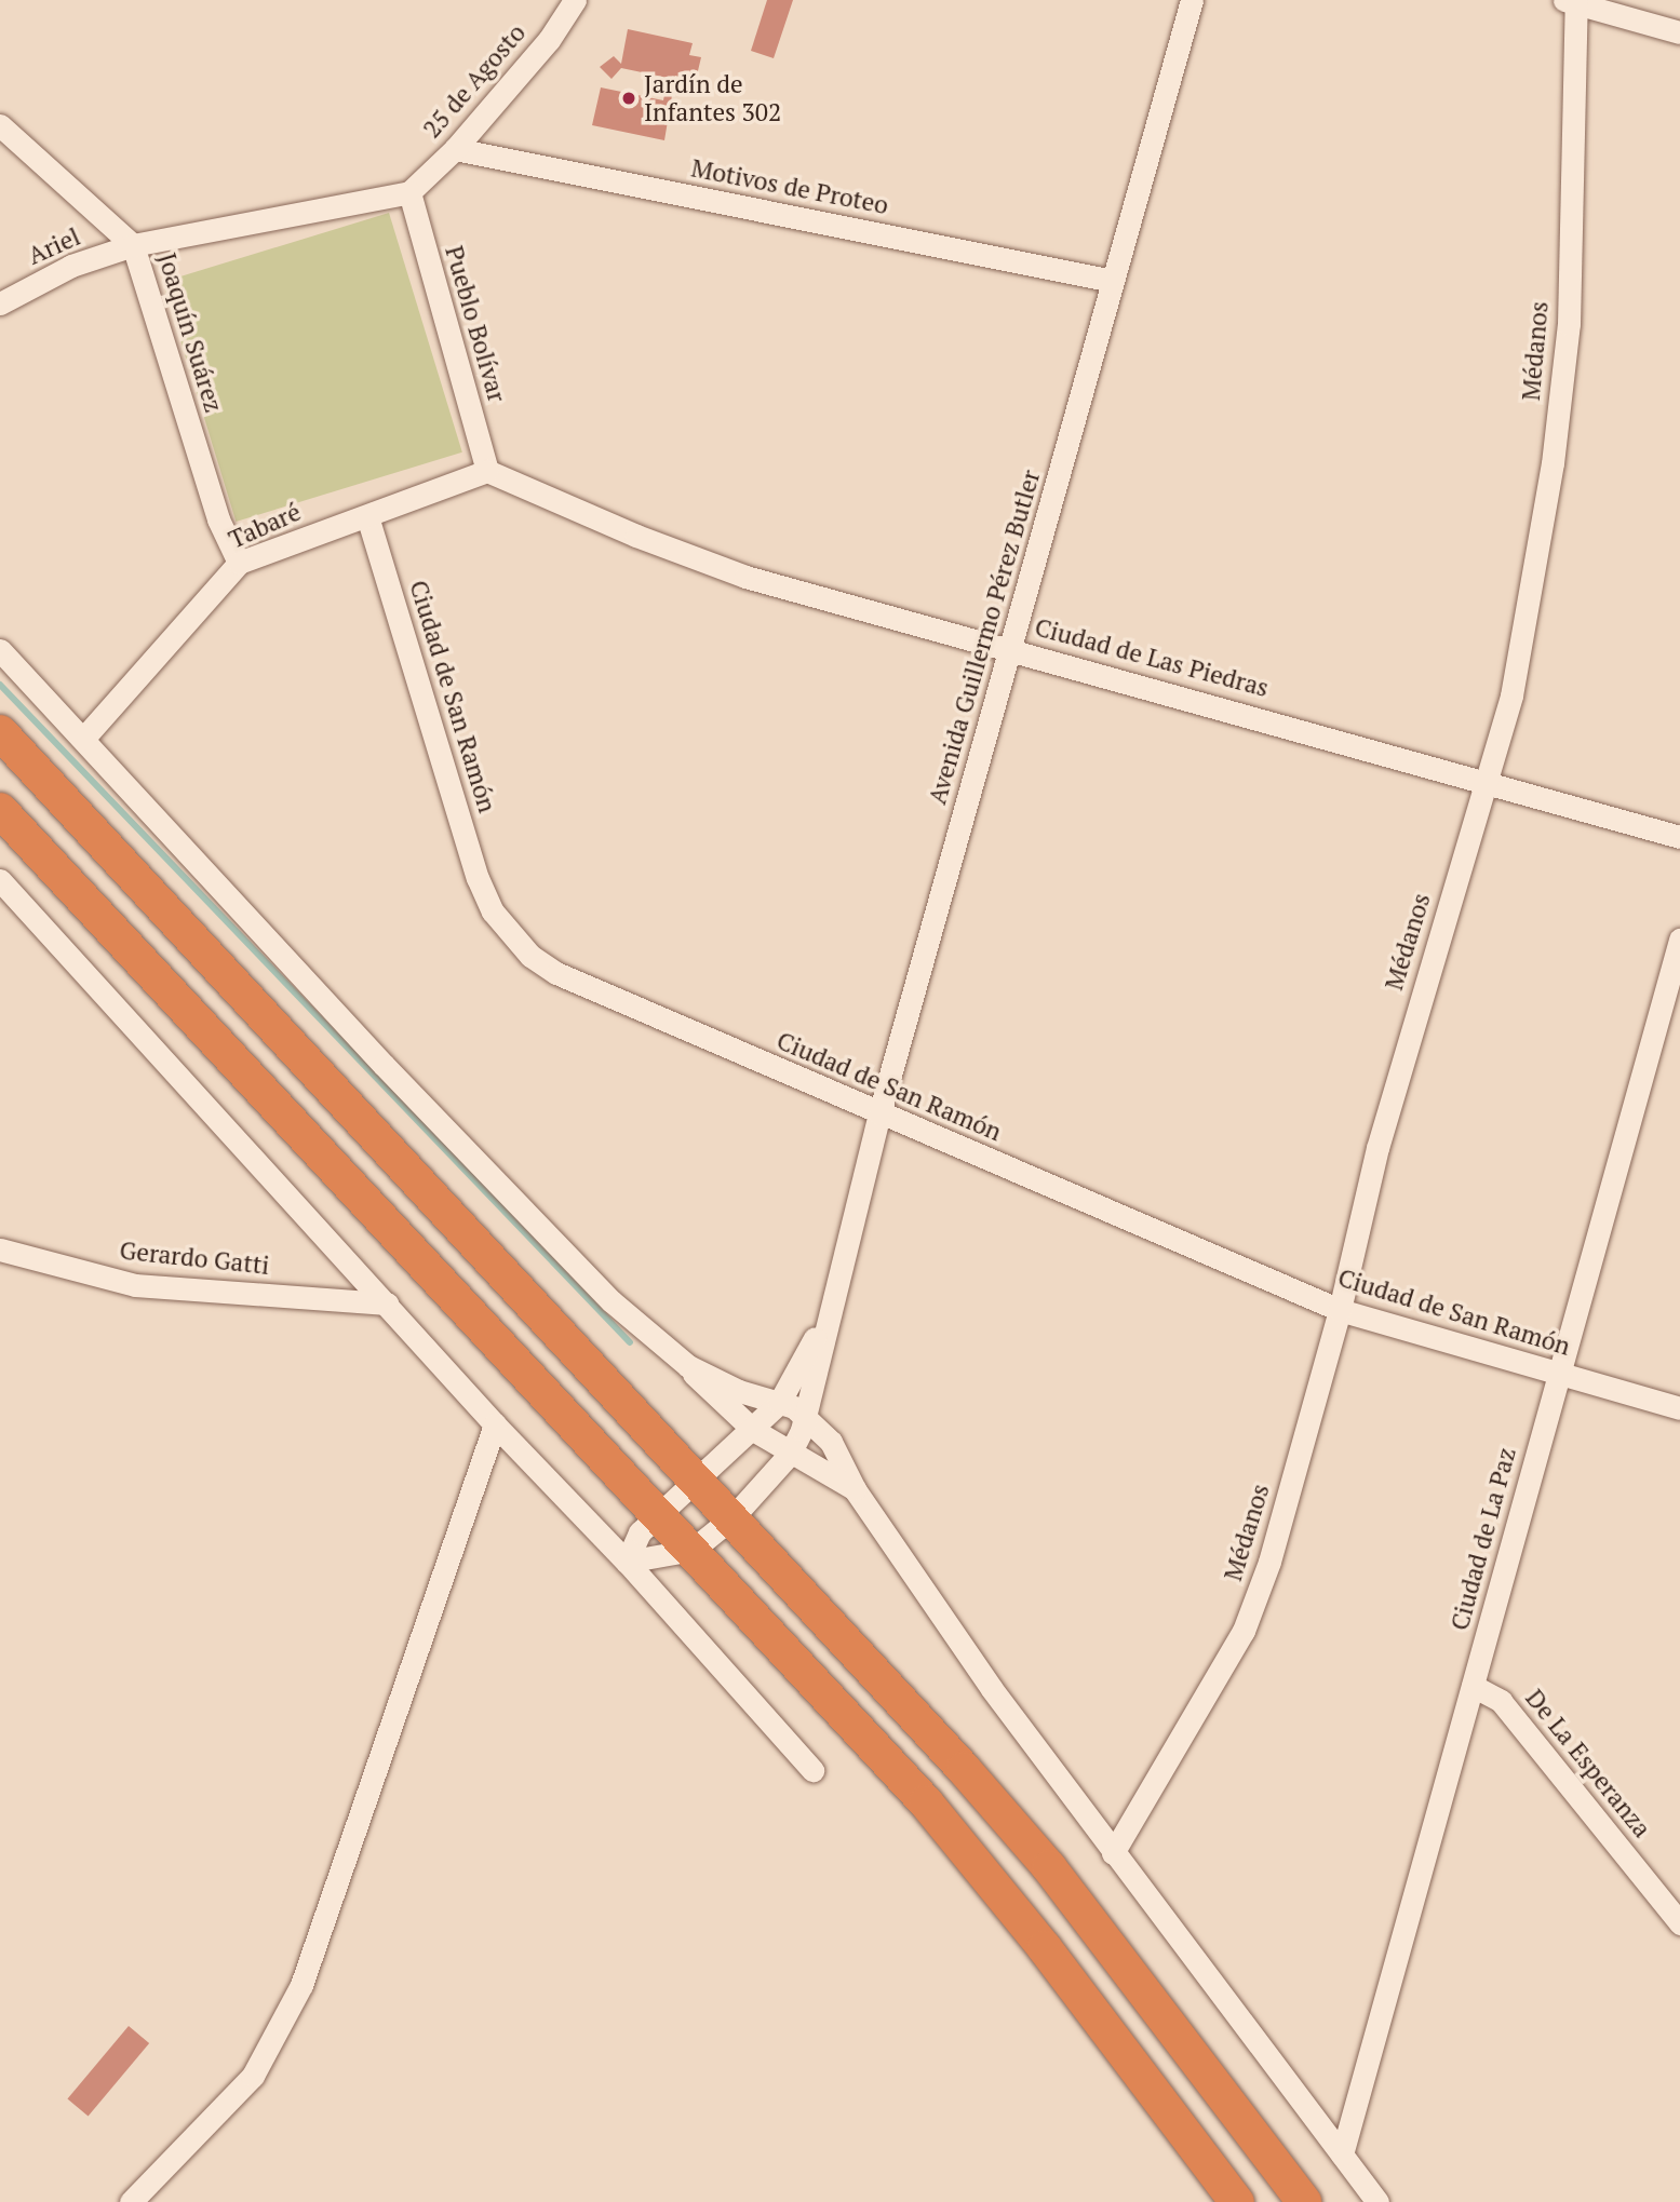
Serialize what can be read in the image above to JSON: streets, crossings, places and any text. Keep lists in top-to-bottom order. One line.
{"streets":{"street":["25 de Agosto","Motivos de Proteo","Ariel","Pueblo Bolívar","Joaquín Suárez","Médanos","Tabaré","Avenida Guillermo Pérez Butler","Ciudad de Las Piedras","Ciudad de San Ramón","Gerardo Gatti","Ciudad de La Paz","De La Esperanza"]},"crossings":[["25 de Agosto","Motivos de Proteo"],["25 de Agosto","Ariel"],["25 de Agosto","Pueblo Bolívar"],["Motivos de Proteo","Avenida Guillermo Pérez Butler"],["Ariel","Pueblo Bolívar"],["Ariel","Joaquín Suárez"],["Pueblo Bolívar","Tabaré"],["Pueblo Bolívar","Ciudad de Las Piedras"],["Joaquín Suárez","Tabaré"],["Médanos","Ciudad de Las Piedras"],["Médanos","Ciudad de San Ramón"],["Tabaré","Ciudad de Las Piedras"],["Tabaré","Ciudad de San Ramón"],["Avenida Guillermo Pérez Butler","Ciudad de Las Piedras"],["Avenida Guillermo Pérez Butler","Ciudad de San Ramón"],["Ciudad de San Ramón","Ciudad de La Paz"],["Ciudad de La Paz","De La Esperanza"]],"places":["Jardín de Infantes 302"]}
